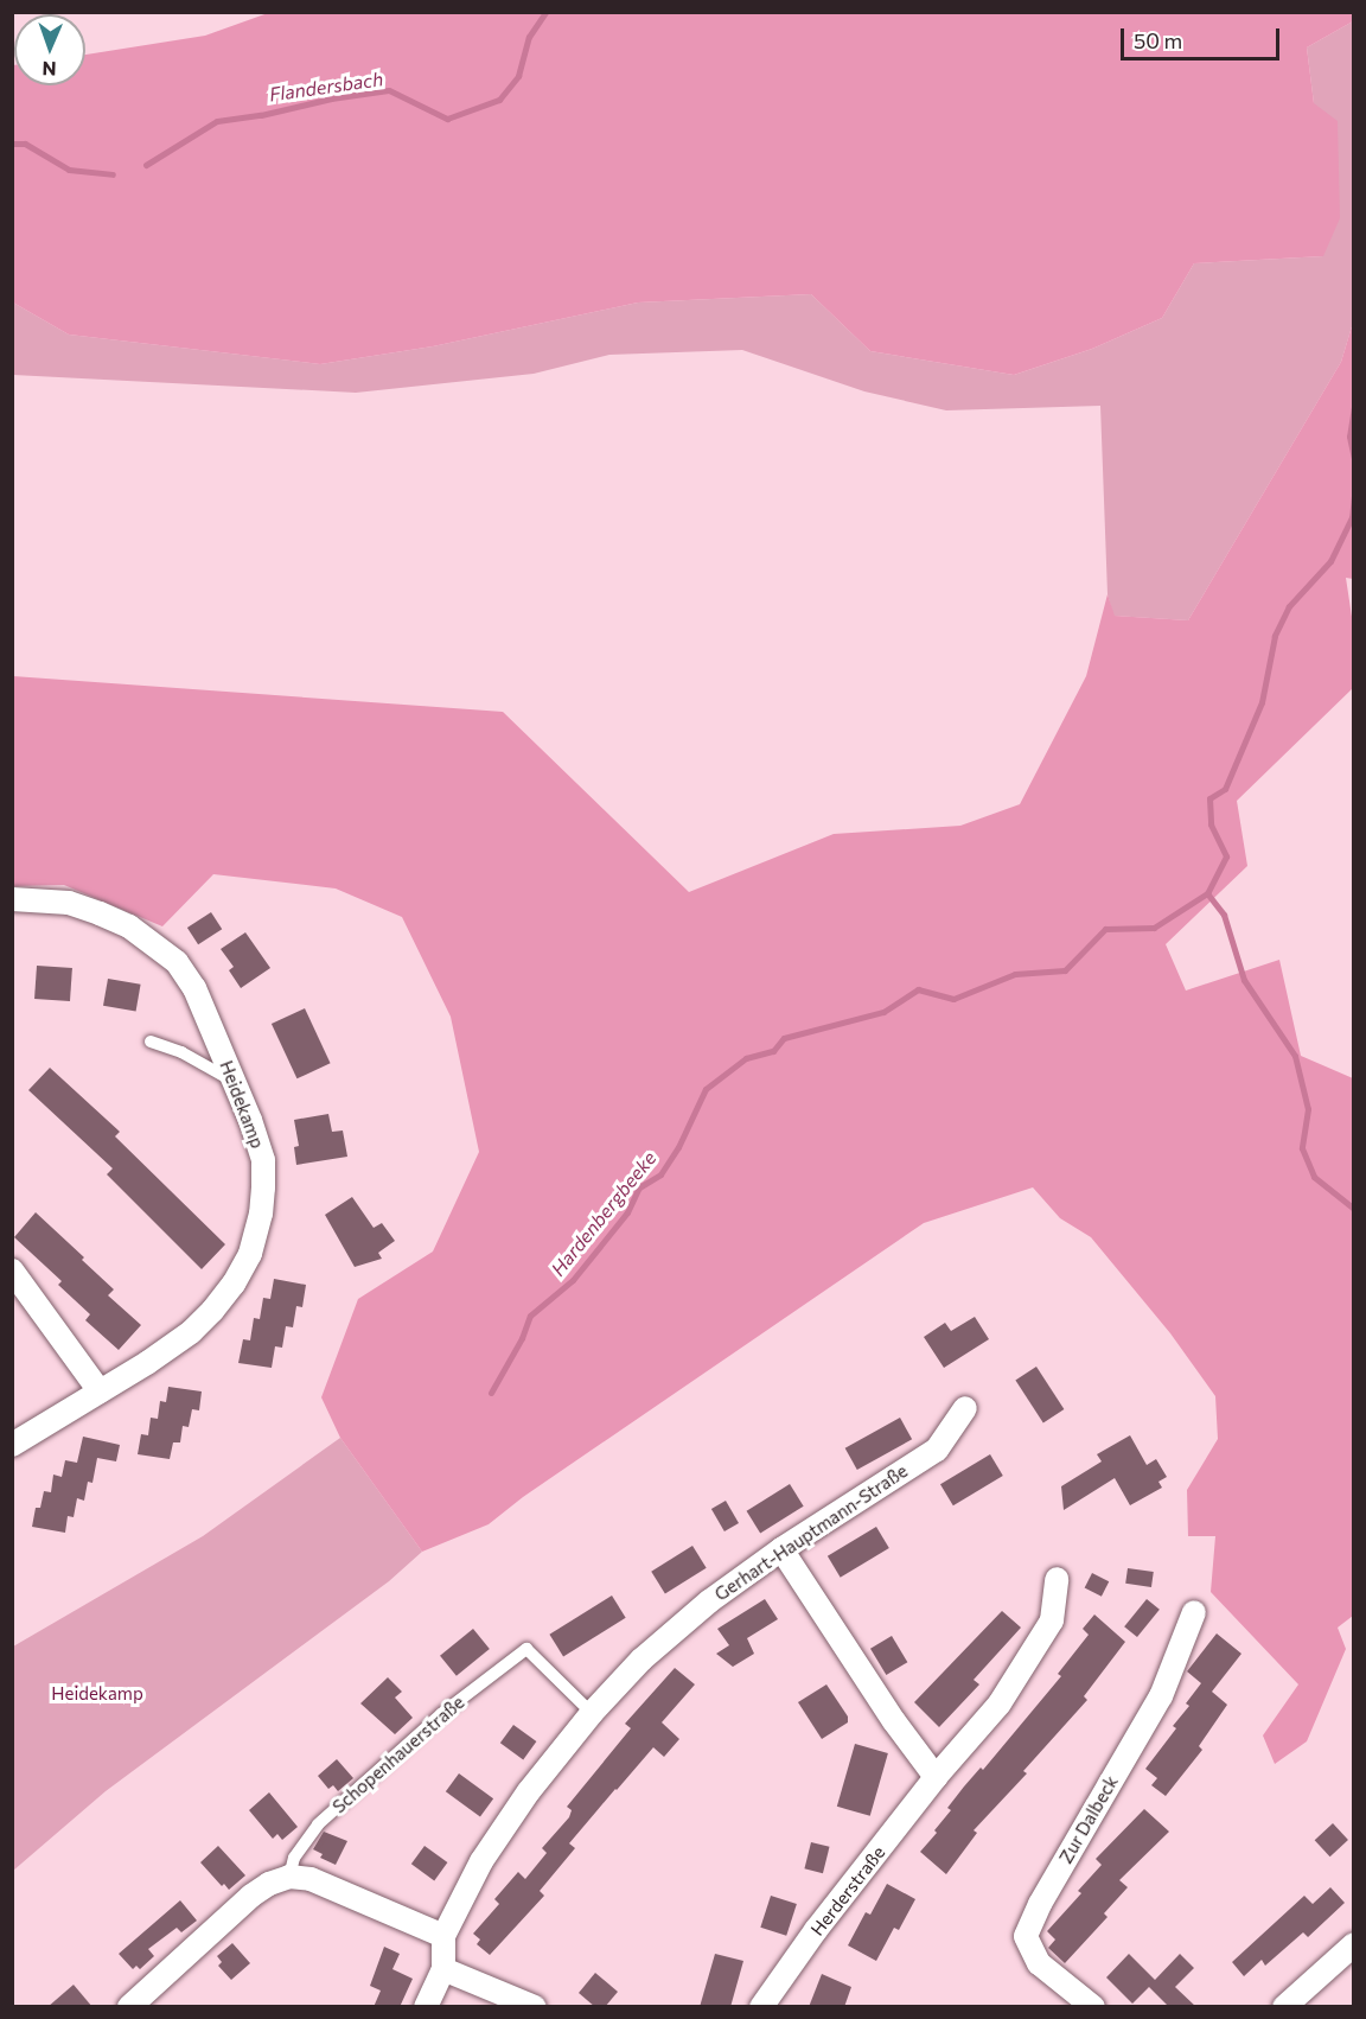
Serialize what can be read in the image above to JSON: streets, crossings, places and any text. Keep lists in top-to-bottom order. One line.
{"streets":{"street":["Heidekamp","Gerhart-Hauptmann-Straße","Zur Dalbeck","Herderstraße"],"lane":["Schopenhauerstraße"]},"crossings":[["Gerhart-Hauptmann-Straße","Schopenhauerstraße"]],"water":["Flandersbach","Hardenbergbeeke"],"parks":["Heidekamp"],"scale_bar":"50 m","north":"bottom"}
